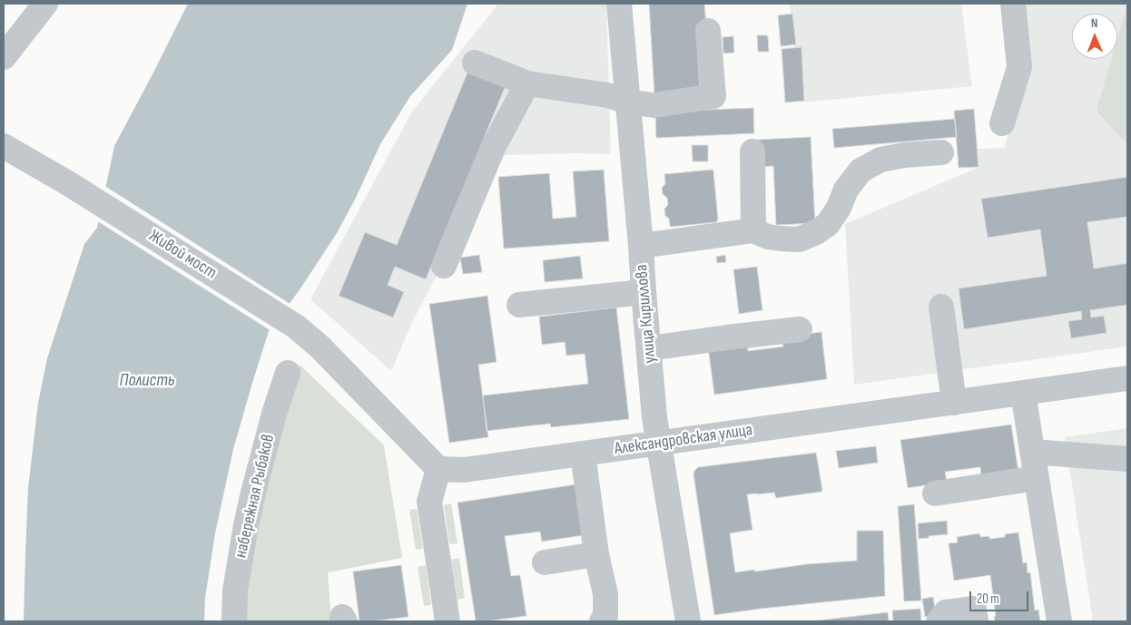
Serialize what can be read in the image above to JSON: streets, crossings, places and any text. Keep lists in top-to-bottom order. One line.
{"streets":{"street":["Живой мост","улица Кириллова","Александровская улица","набережная Рыбаков"]},"crossings":[["Живой мост","Александровская улица"],["улица Кириллова","Александровская улица"]],"water":["Полисть"],"scale_bar":"20 m","north":"top"}
